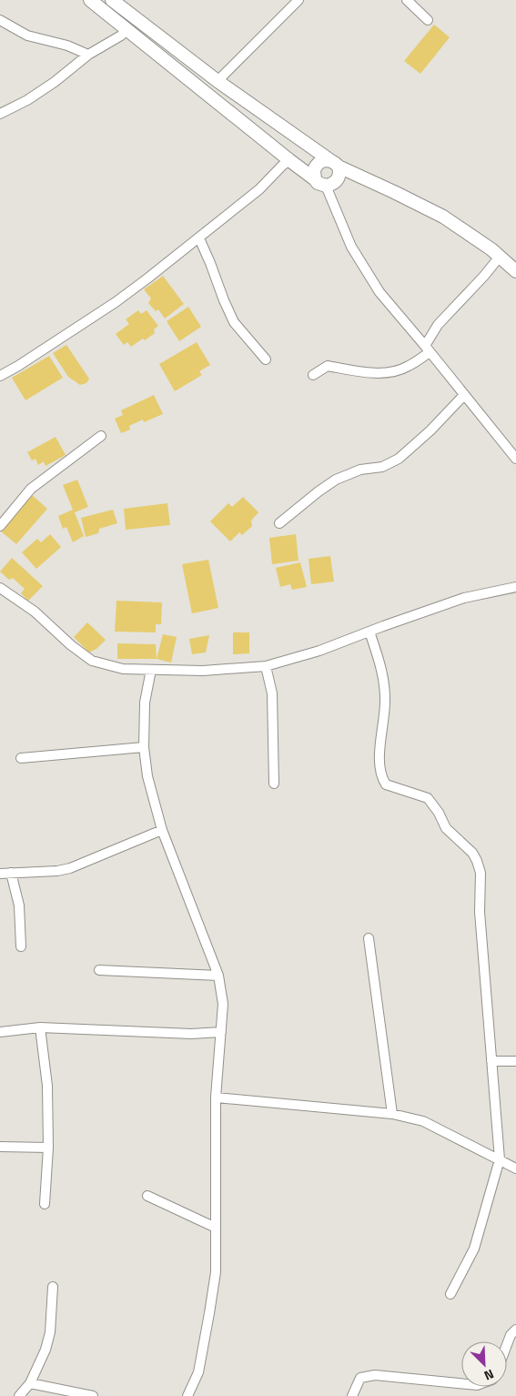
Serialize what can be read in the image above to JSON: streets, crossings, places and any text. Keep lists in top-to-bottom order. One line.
{"north":"bottom right"}
